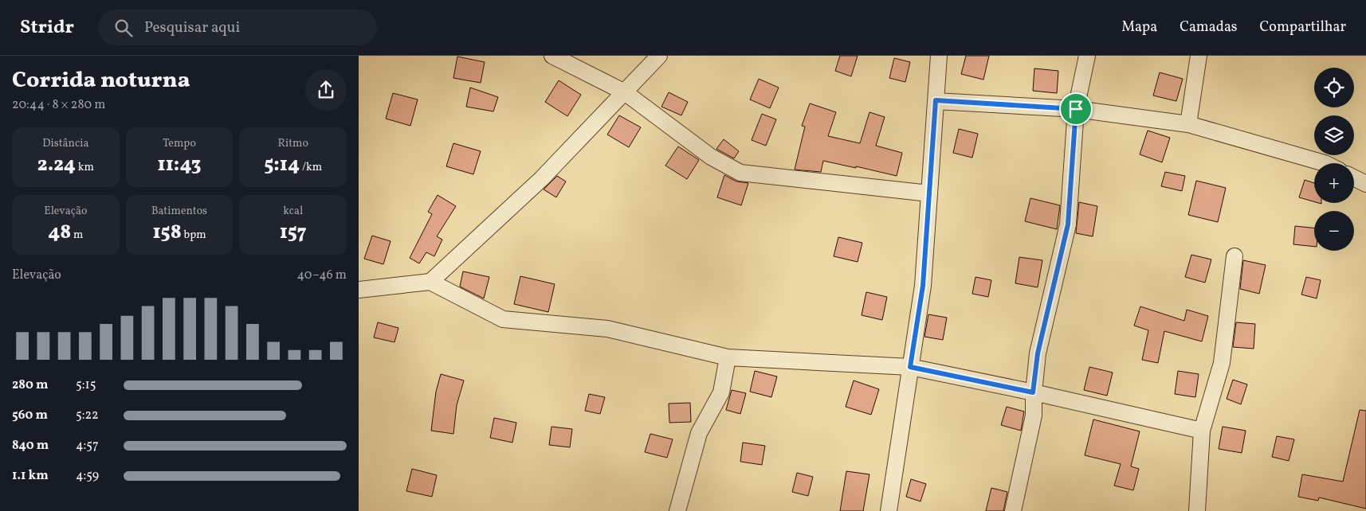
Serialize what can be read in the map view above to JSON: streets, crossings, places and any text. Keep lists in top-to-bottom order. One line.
{"page":{"header":"Stridr","search":"Pesquisar aqui","nav":["Mapa","Camadas","Compartilhar"],"heading":["Corrida noturna","20:44 · 8 × 280 m"],"map_buttons":["+","−"],"stats":[["Distância","2.24 km"],["Tempo","11:43"],["Ritmo","5:14 /km"],["Elevação","48 m"],["Batimentos","158 bpm"],["kcal","157"]],"chart":["Elevação","40–46 m"],"list":[{"name":"280 m","note":"5:15"},{"name":"560 m","note":"5:22"},{"name":"840 m","note":"4:57"},{"name":"1.1 km","note":"4:59"}]}}
